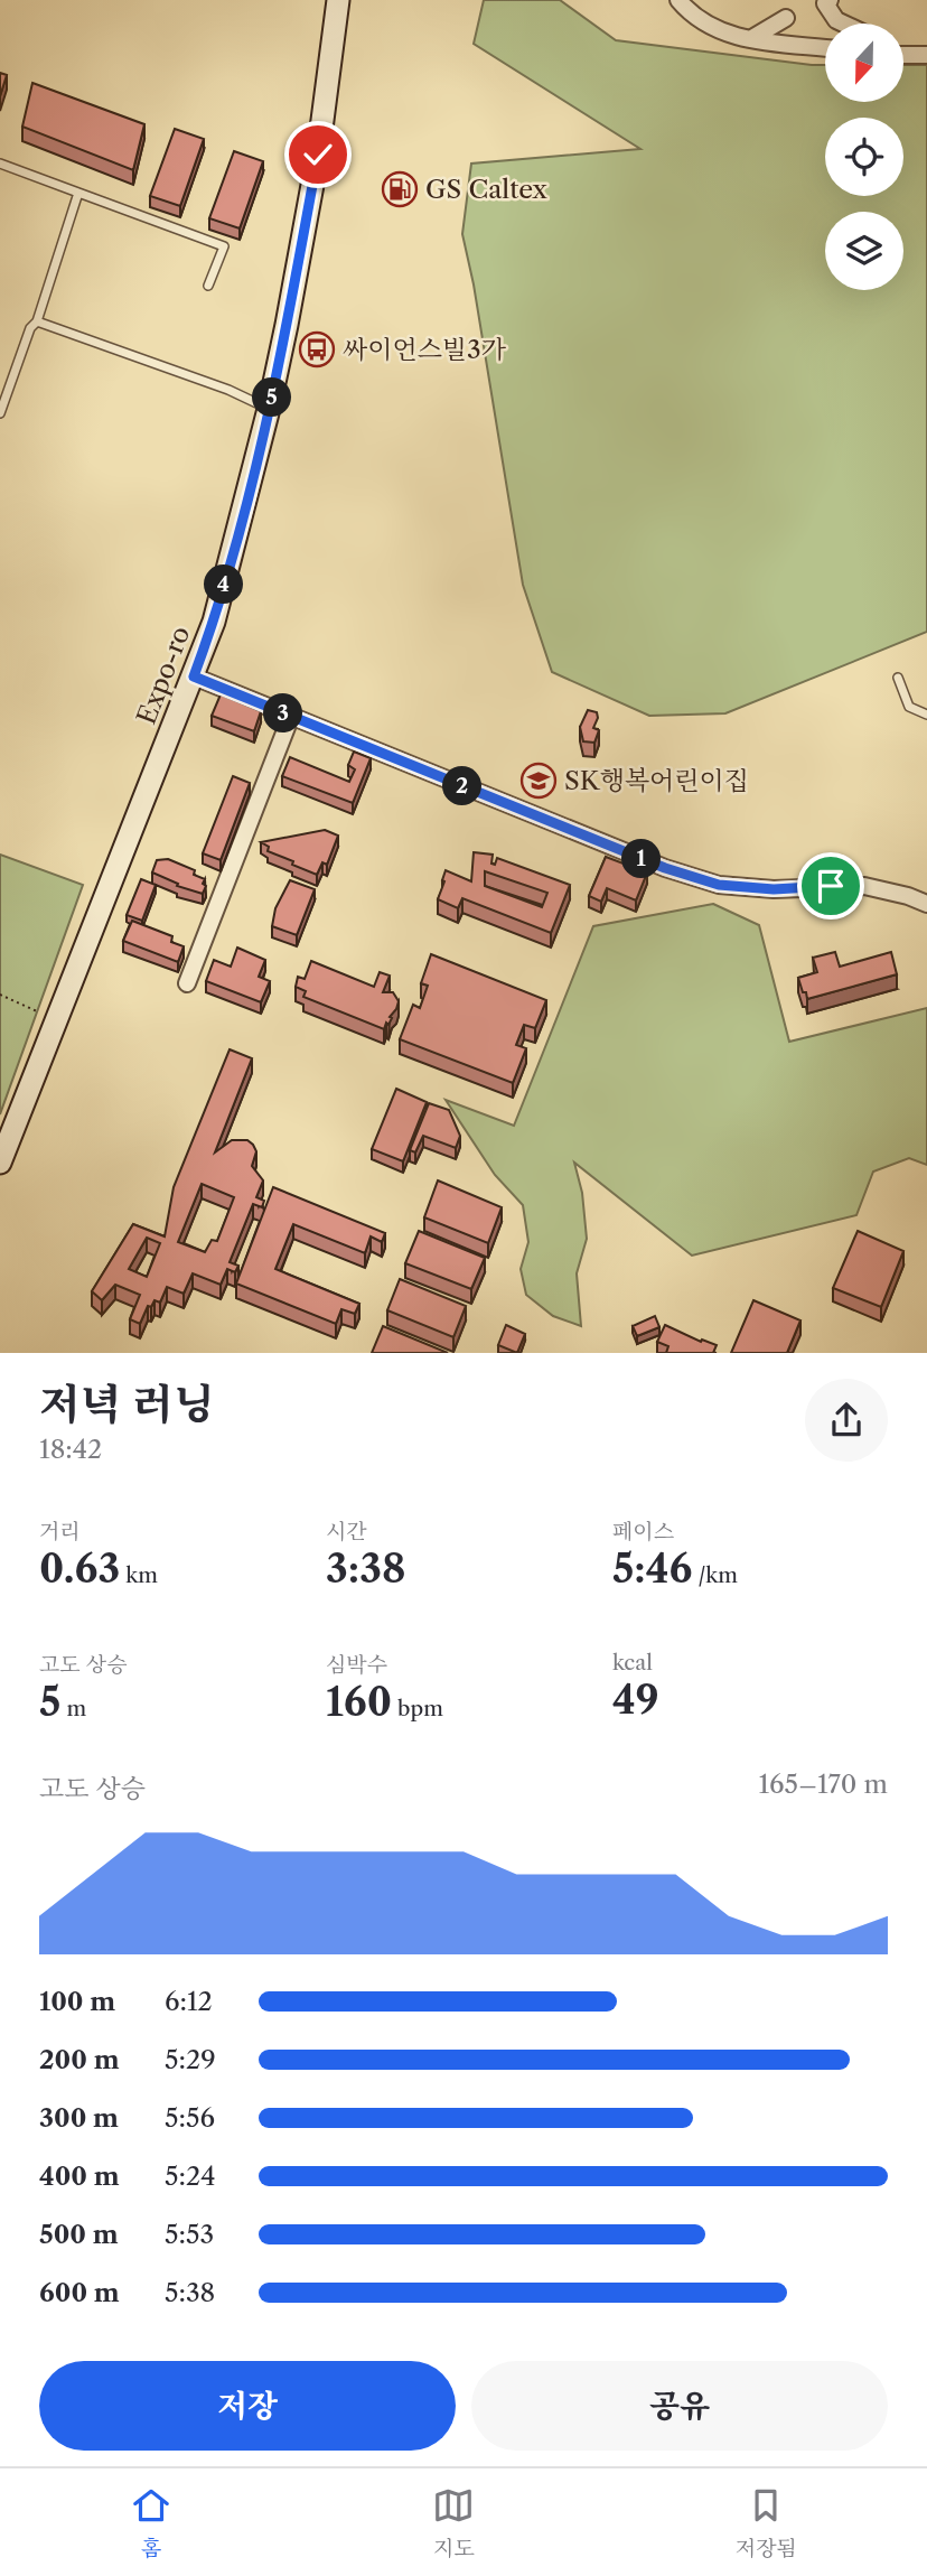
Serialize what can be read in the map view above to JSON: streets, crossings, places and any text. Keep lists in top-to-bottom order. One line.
{"streets":{"main road":["Expo-ro"]},"places":{"fuel station":["GS Caltex"],"bus stop":["싸이언스빌3가"],"school or university":["SK행복어린이집"]},"north":"bottom","page":{"pins":["5","4","3","2","1"],"heading":["저녁 러닝","18:42"],"stats":[["거리","0.63 km"],["시간","3:38"],["페이스","5:46 /km"],["고도 상승","5 m"],["심박수","160 bpm"],["kcal","49"]],"chart":["고도 상승","165–170 m"],"list":[{"name":"100 m","note":"6:12"},{"name":"200 m","note":"5:29"},{"name":"300 m","note":"5:56"},{"name":"400 m","note":"5:24"},{"name":"500 m","note":"5:53"},{"name":"600 m","note":"5:38"}],"buttons":["저장","공유"],"tabs":["홈","지도","저장됨"]}}
